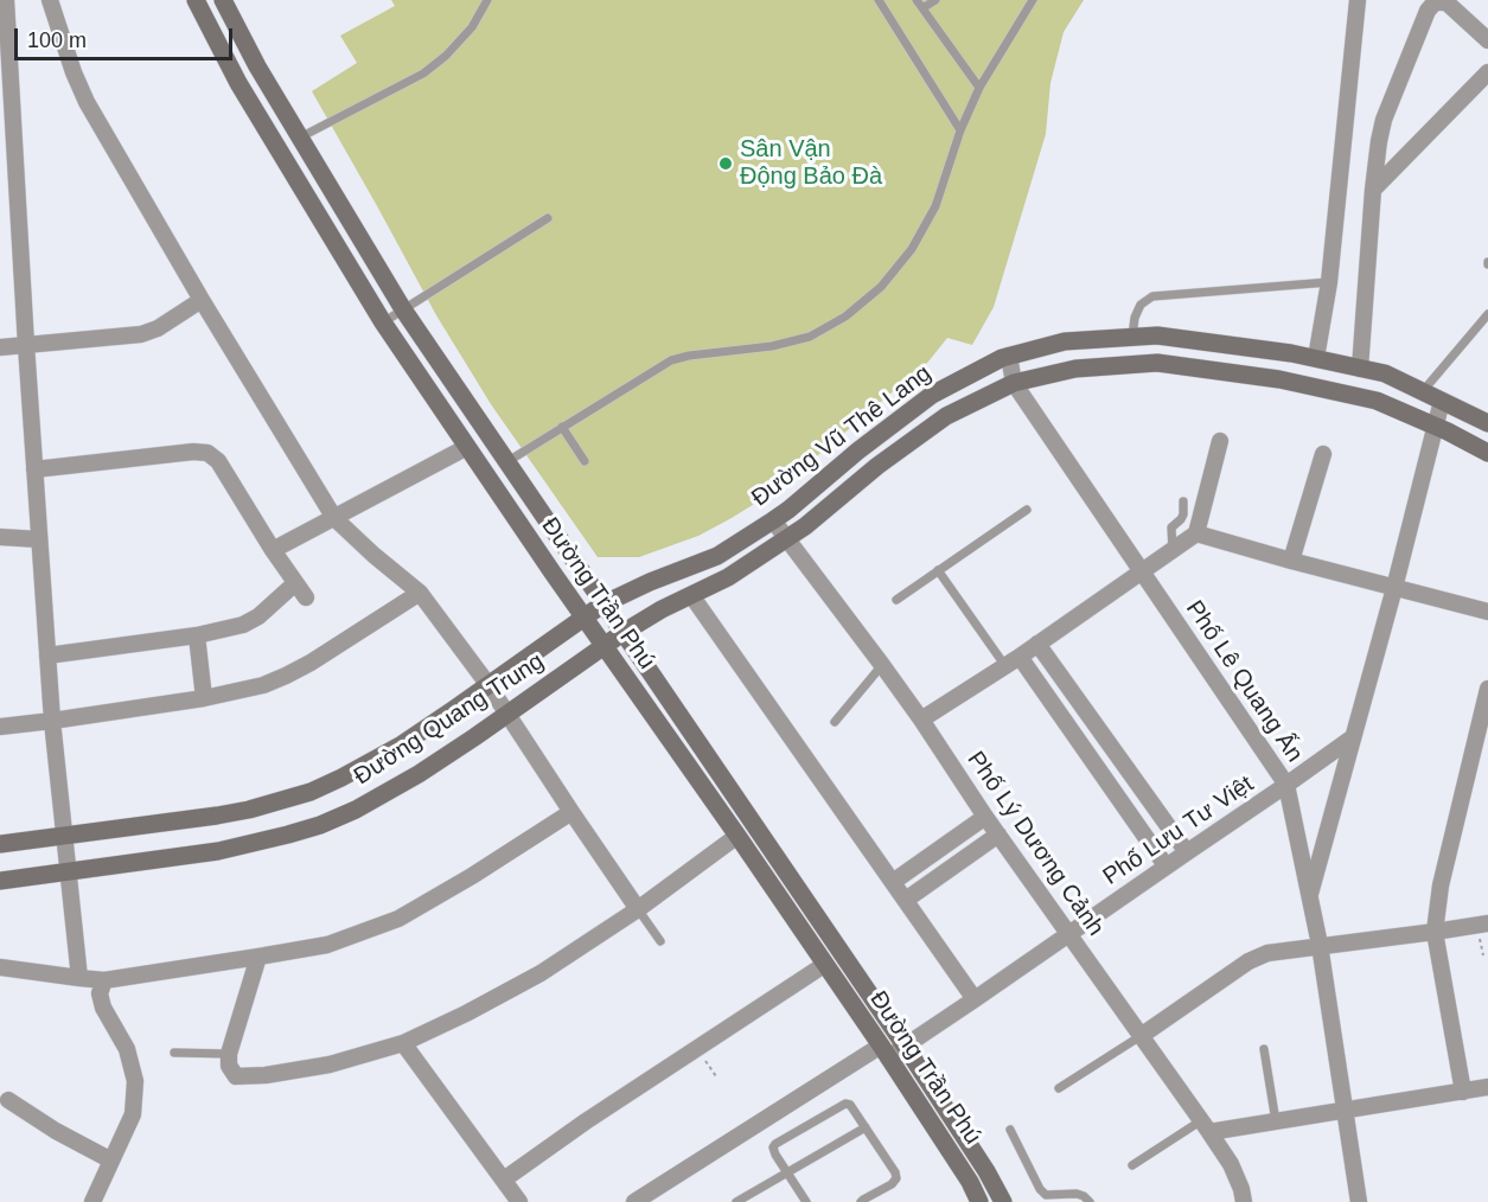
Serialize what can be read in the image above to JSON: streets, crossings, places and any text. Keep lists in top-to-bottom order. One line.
{"streets":{"main road":["Đường Vũ Thê Lang","Đường Trần Phú","Đường Quang Trung"],"street":["Phố Lê Quang Ấn","Phố Lưu Tư Việt","Phố Lý Dương Cảnh"]},"crossings":[["Đường Vũ Thê Lang","Đường Trần Phú"],["Đường Vũ Thê Lang","Phố Lê Quang Ấn"],["Đường Vũ Thê Lang","Đường Quang Trung"],["Đường Vũ Thê Lang","Phố Lý Dương Cảnh"],["Đường Trần Phú","Đường Quang Trung"],["Đường Trần Phú","Phố Lưu Tư Việt"],["Phố Lê Quang Ấn","Phố Lưu Tư Việt"],["Phố Lưu Tư Việt","Phố Lý Dương Cảnh"]],"places":["Sân Vận Động Bảo Đà"],"scale_bar":"100 m"}
